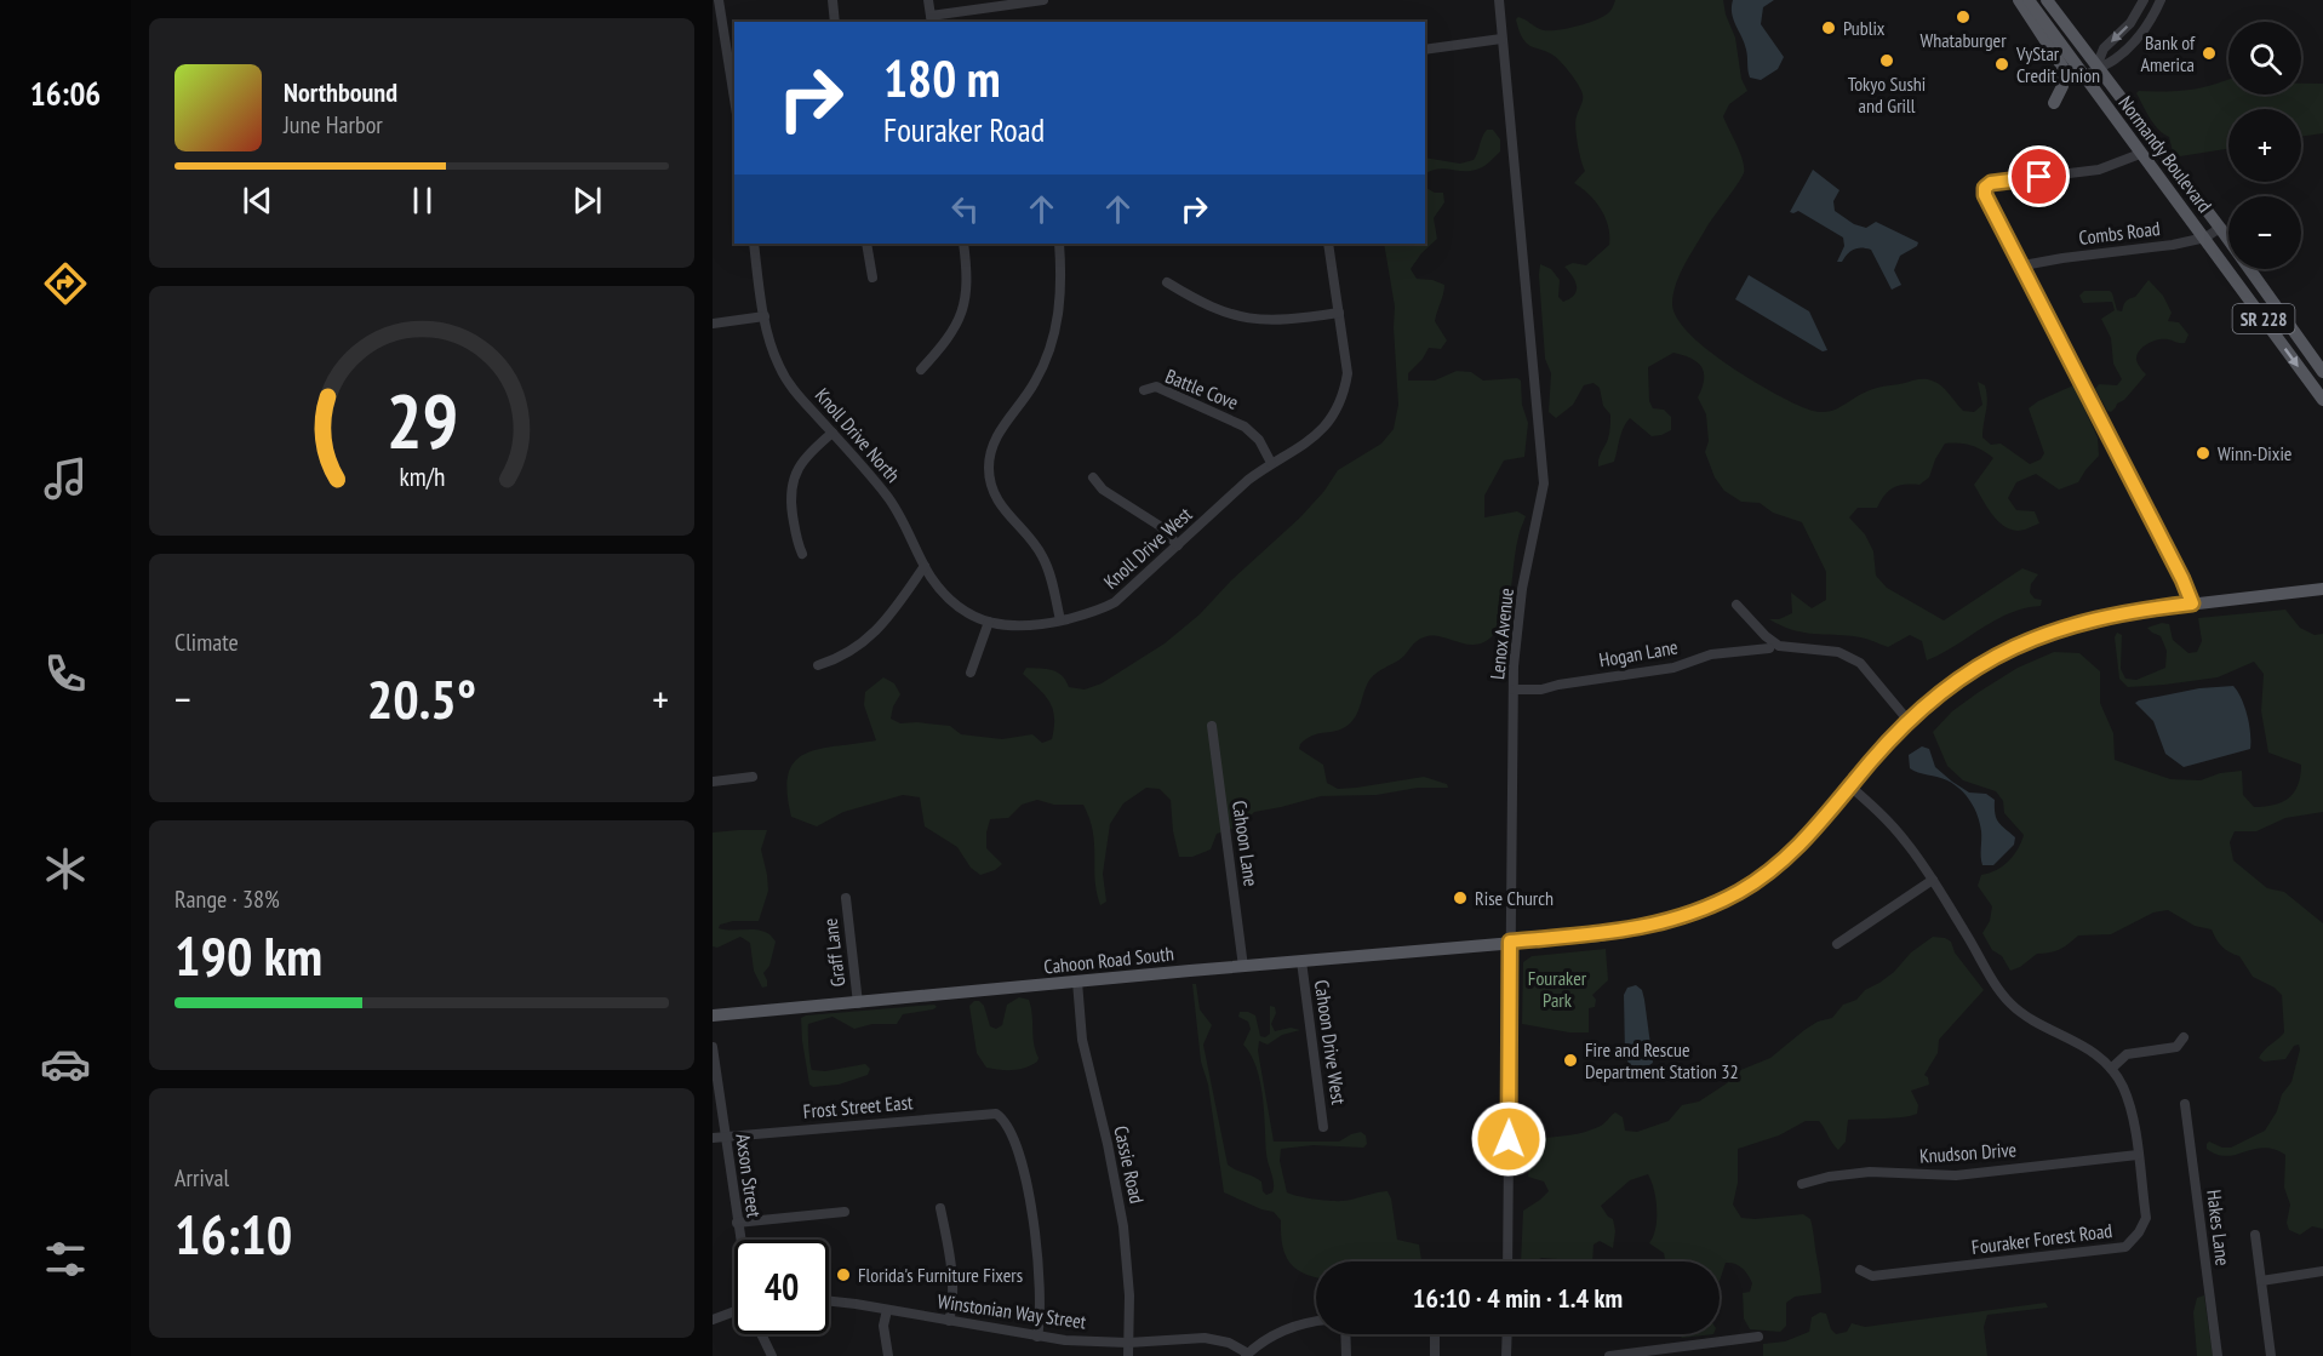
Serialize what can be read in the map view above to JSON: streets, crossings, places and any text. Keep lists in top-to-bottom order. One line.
{"streets":{"main road":["Normandy Boulevard","SR 228","Cahoon Road South"],"street":["Combs Road","Battle Cove","Knoll Drive North","Knoll Drive West","Lenox Avenue","Hogan Lane","Cahoon Lane","Graff Lane","Cahoon Drive West","Frost Street East","Knudson Drive","Cassie Road","Axson Street","Hakes Lane","Fouraker Forest Road","Winstonian Way Street"]},"crossings":[["Normandy Boulevard","Combs Road"],["Battle Cove","Knoll Drive West"],["Knoll Drive North","Knoll Drive West"],["Lenox Avenue","Hogan Lane"],["Lenox Avenue","Cahoon Road South"],["Cahoon Lane","Cahoon Road South"],["Graff Lane","Cahoon Road South"],["Cahoon Road South","Cahoon Drive West"],["Cahoon Road South","Cassie Road"],["Cahoon Road South","Fouraker Forest Road"],["Frost Street East","Axson Street"],["Frost Street East","Winstonian Way Street"],["Knudson Drive","Fouraker Forest Road"],["Cassie Road","Winstonian Way Street"]],"parks":["Fouraker Park"],"places":["Whataburger","Publix","Bank of America","Tokyo Sushi and Grill","VyStar Credit Union","Winn-Dixie","Rise Church","Fire and Rescue Department Station 32","Florida's Furniture Fixers"],"page":{"tabs":"16:06","map_buttons":["+","−"],"turn":["180 m","Fouraker Road"],"song":["Northbound","June Harbor"],"tile":["Climate",["Range · 38%","190 km"],["Arrival","16:10"]],"heat":["−","20.5°","+"],"limit":"40","trip":"16:10 · 4 min · 1.4 km","gauge":["29","km/h"]}}
